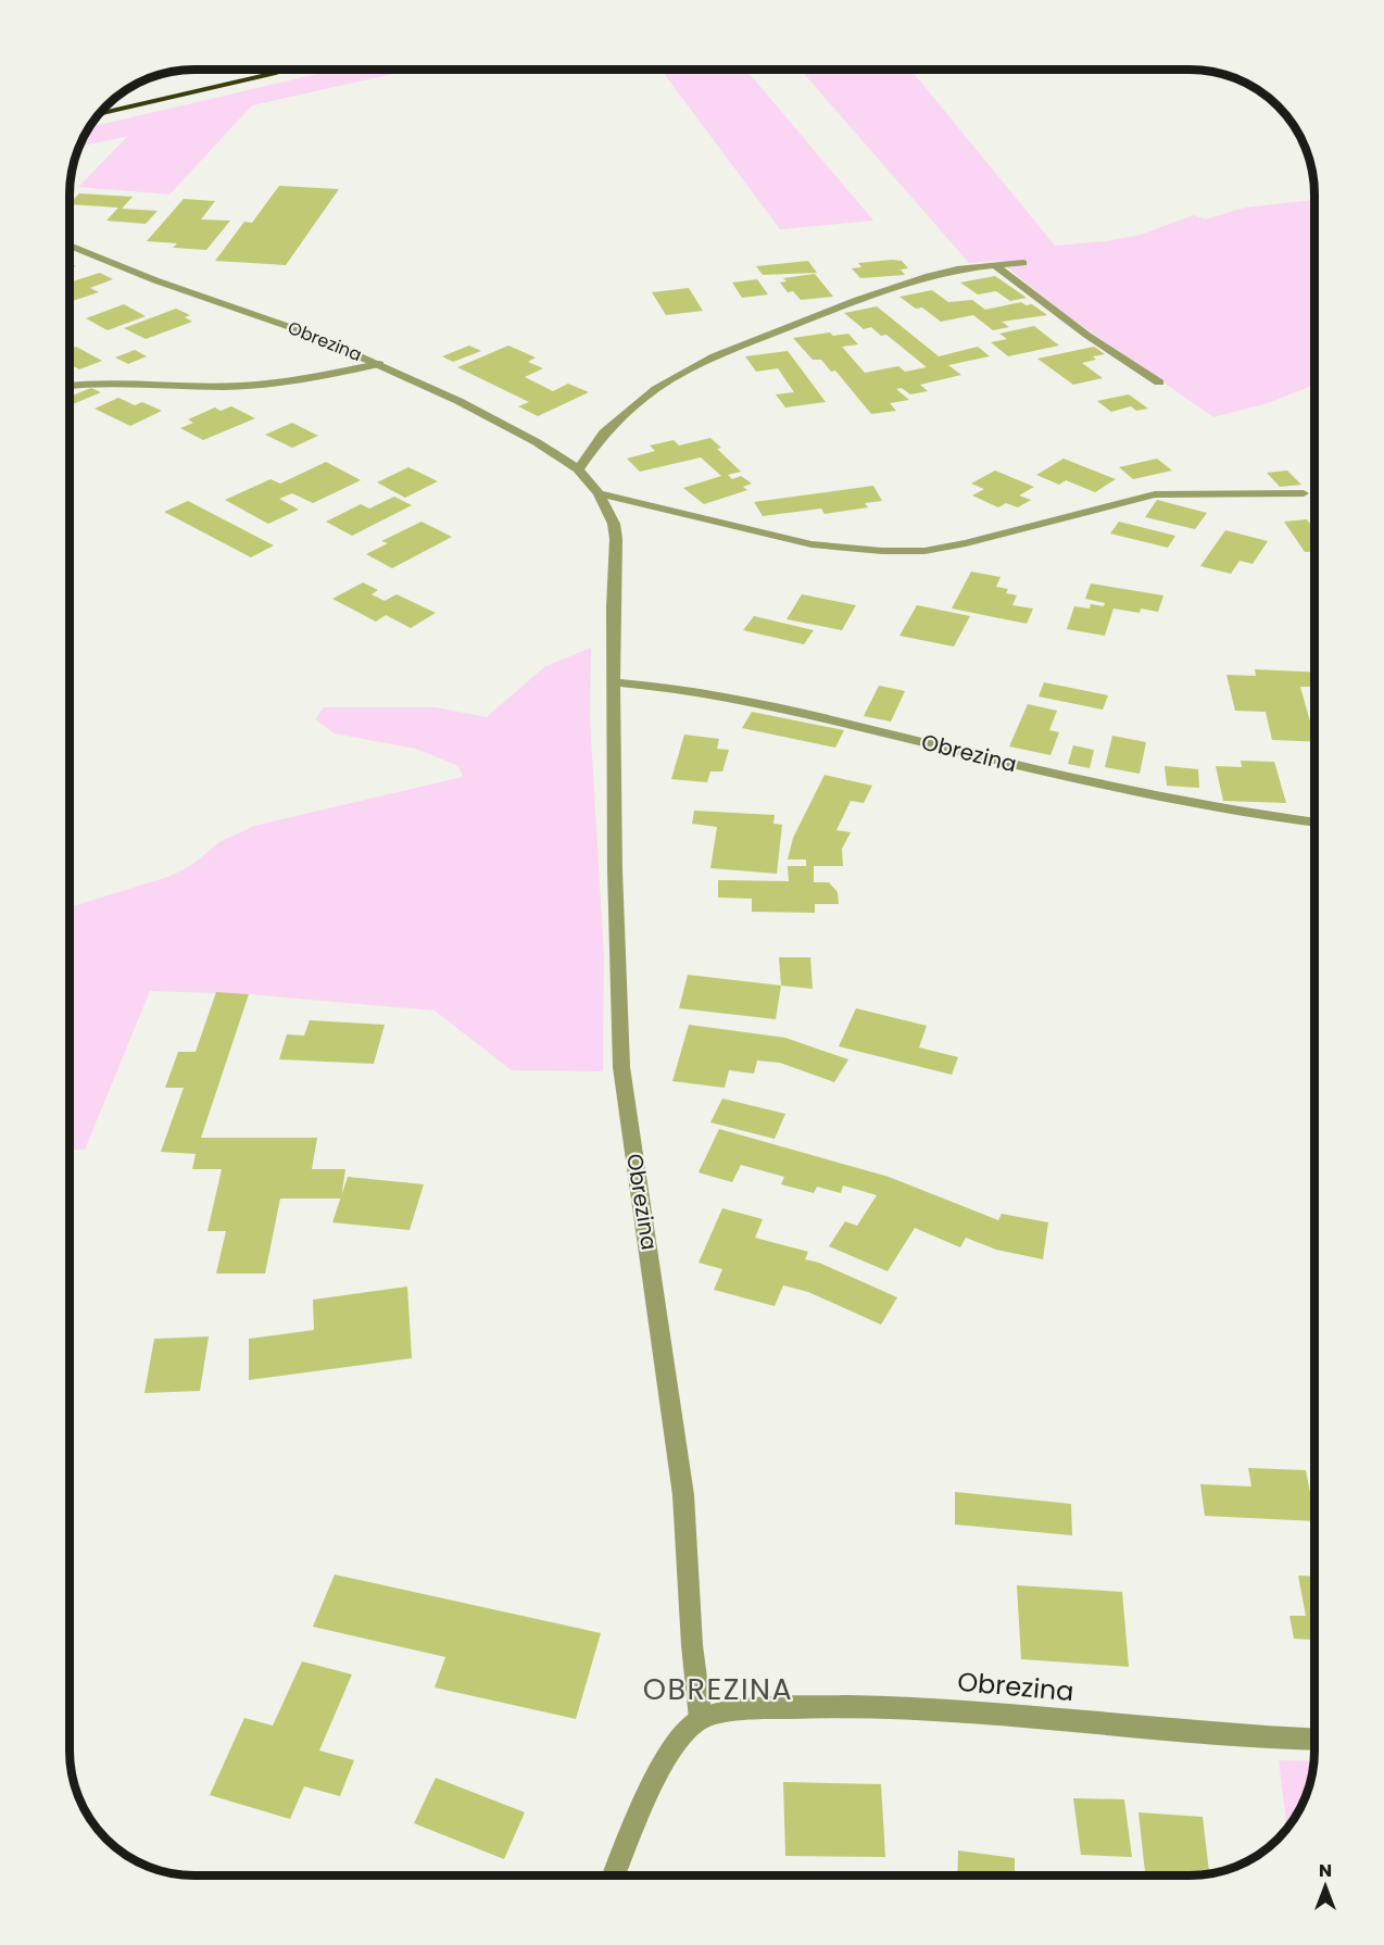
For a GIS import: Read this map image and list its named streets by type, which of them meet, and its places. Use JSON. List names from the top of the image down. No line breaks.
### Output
{"streets":{"street":["Obrezina"]},"districts":["OBREZINA"],"north":"top"}
